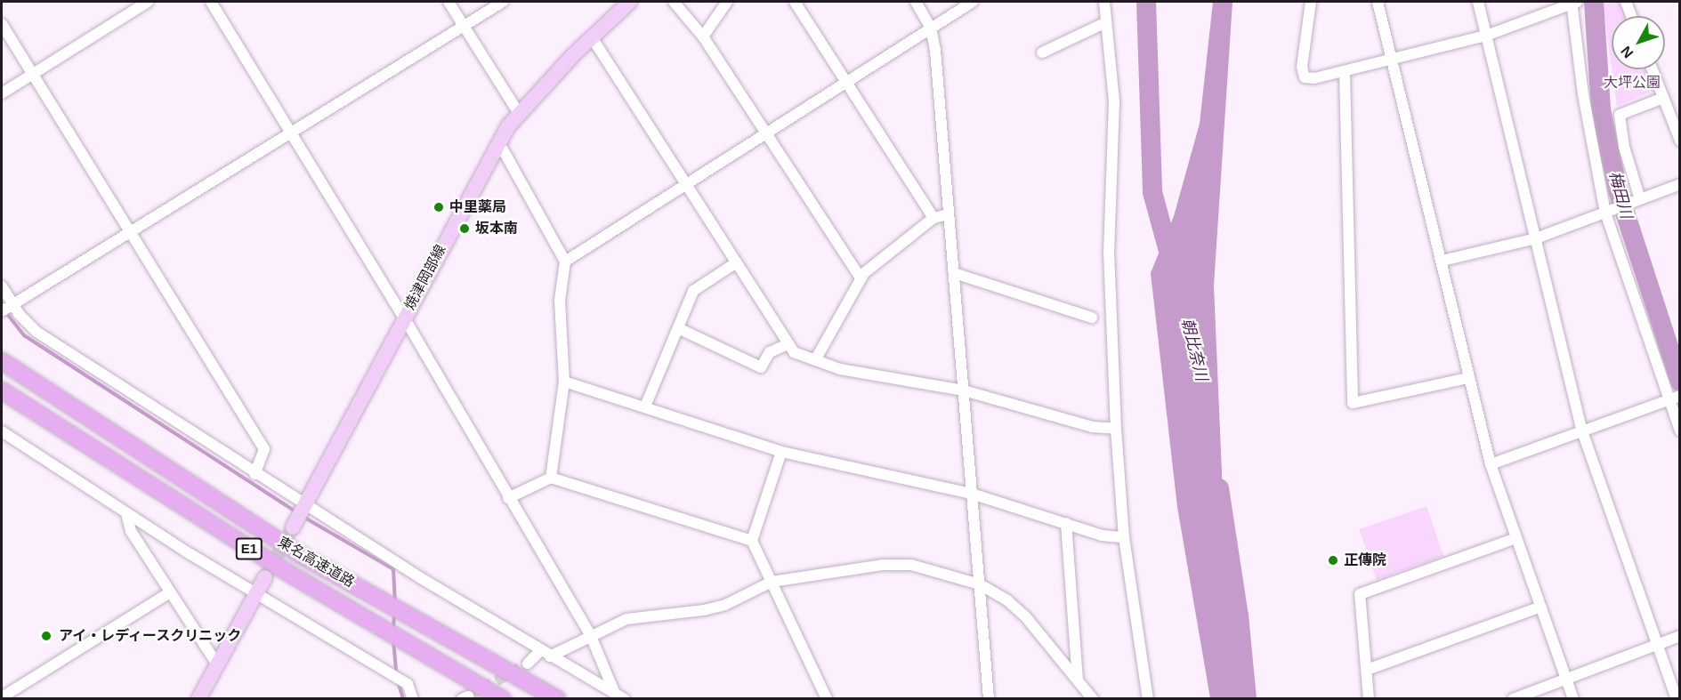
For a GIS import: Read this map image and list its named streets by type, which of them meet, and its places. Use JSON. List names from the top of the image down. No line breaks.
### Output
{"streets":{"highway":["E1","東名高速道路"],"main road":["焼津岡部線"]},"water":["梅田川","朝比奈川"],"parks":["大坪公園"],"places":["中里薬局","坂本南","正傳院","アイ・レディースクリニック"],"north":"bottom left"}
